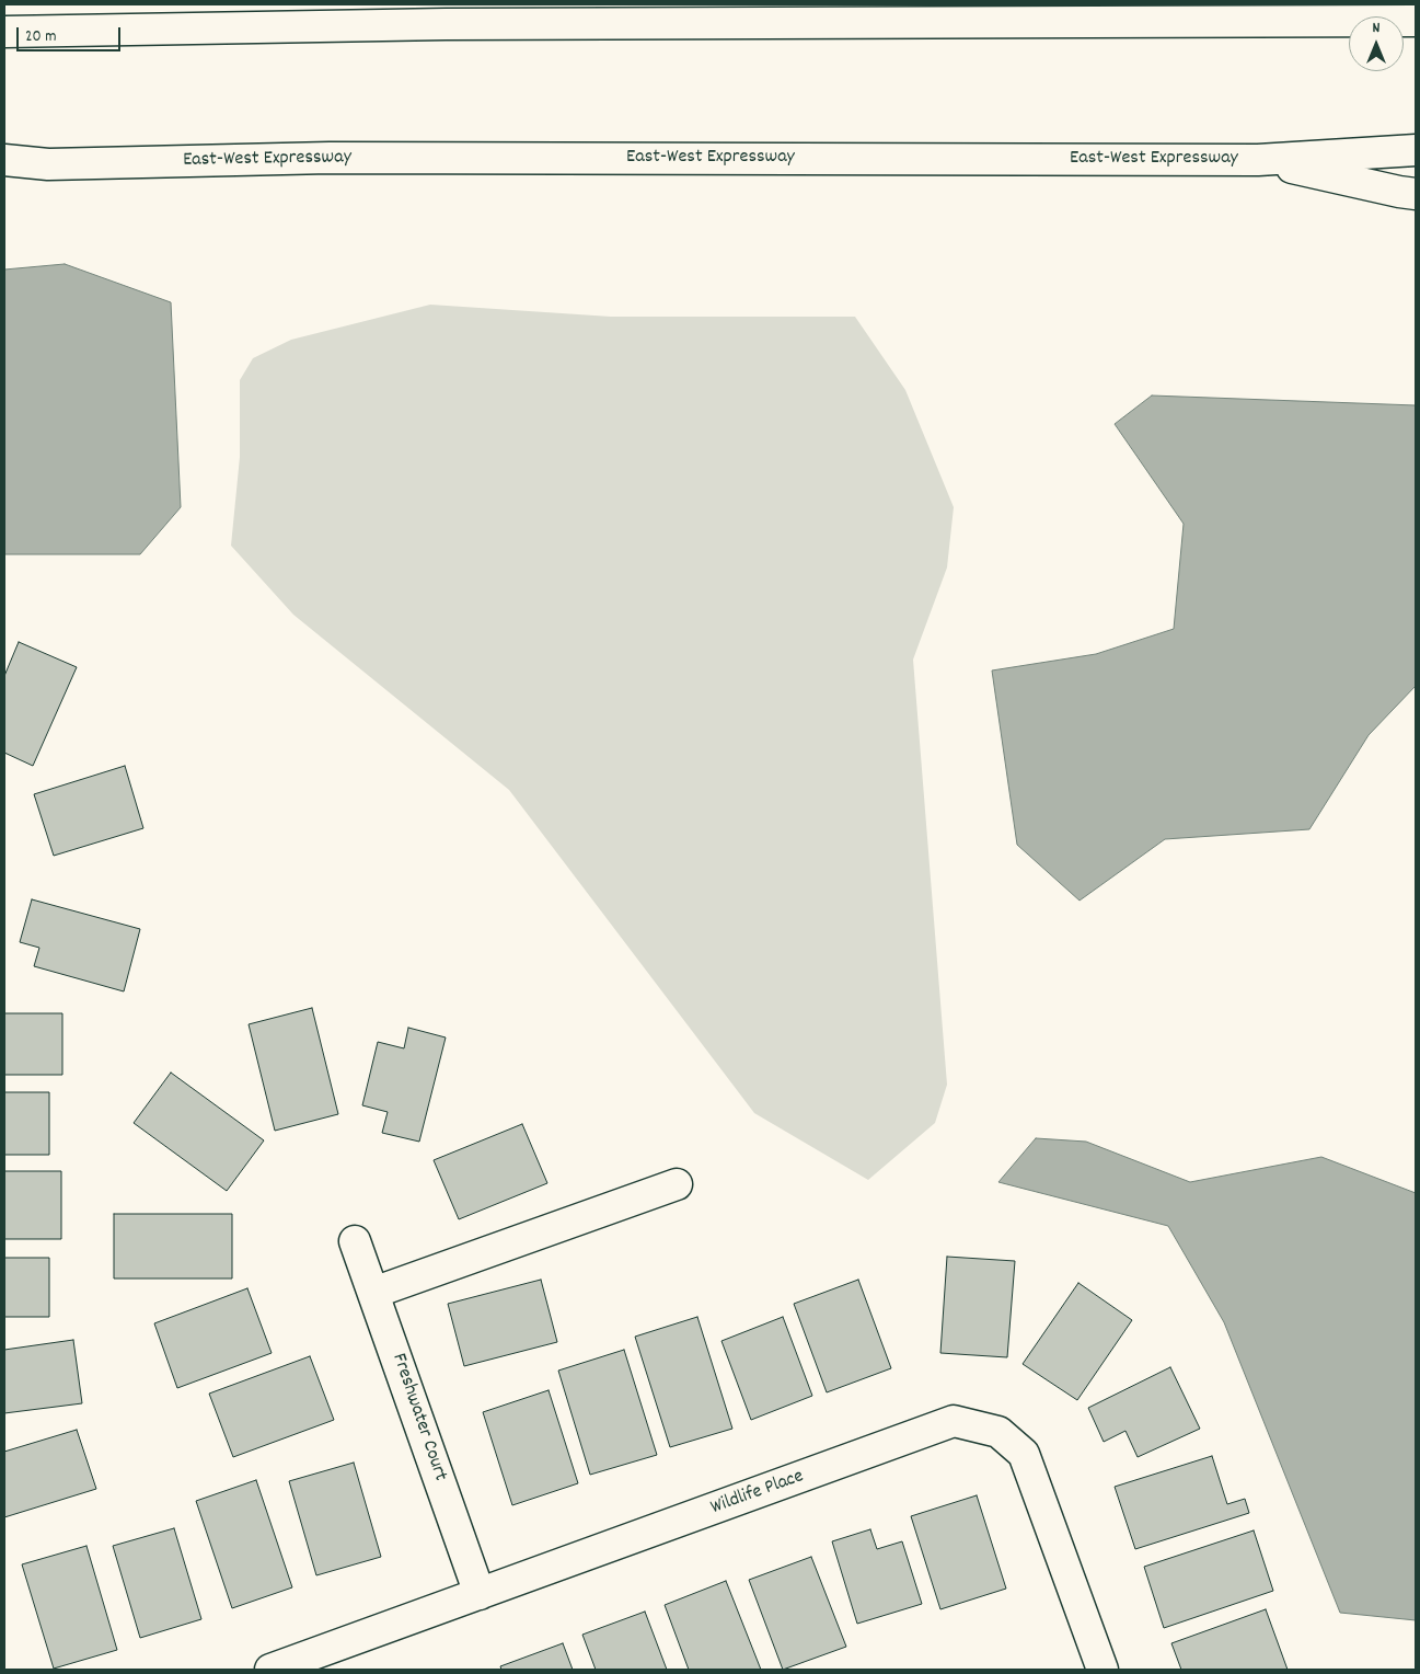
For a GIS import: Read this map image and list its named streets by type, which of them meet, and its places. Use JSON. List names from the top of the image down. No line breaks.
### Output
{"streets":{"main road":["East-West Expressway","Freshwater Court","Wildlife Place"]},"crossings":[["Freshwater Court","Wildlife Place"]],"scale_bar":"20 m","north":"top"}
